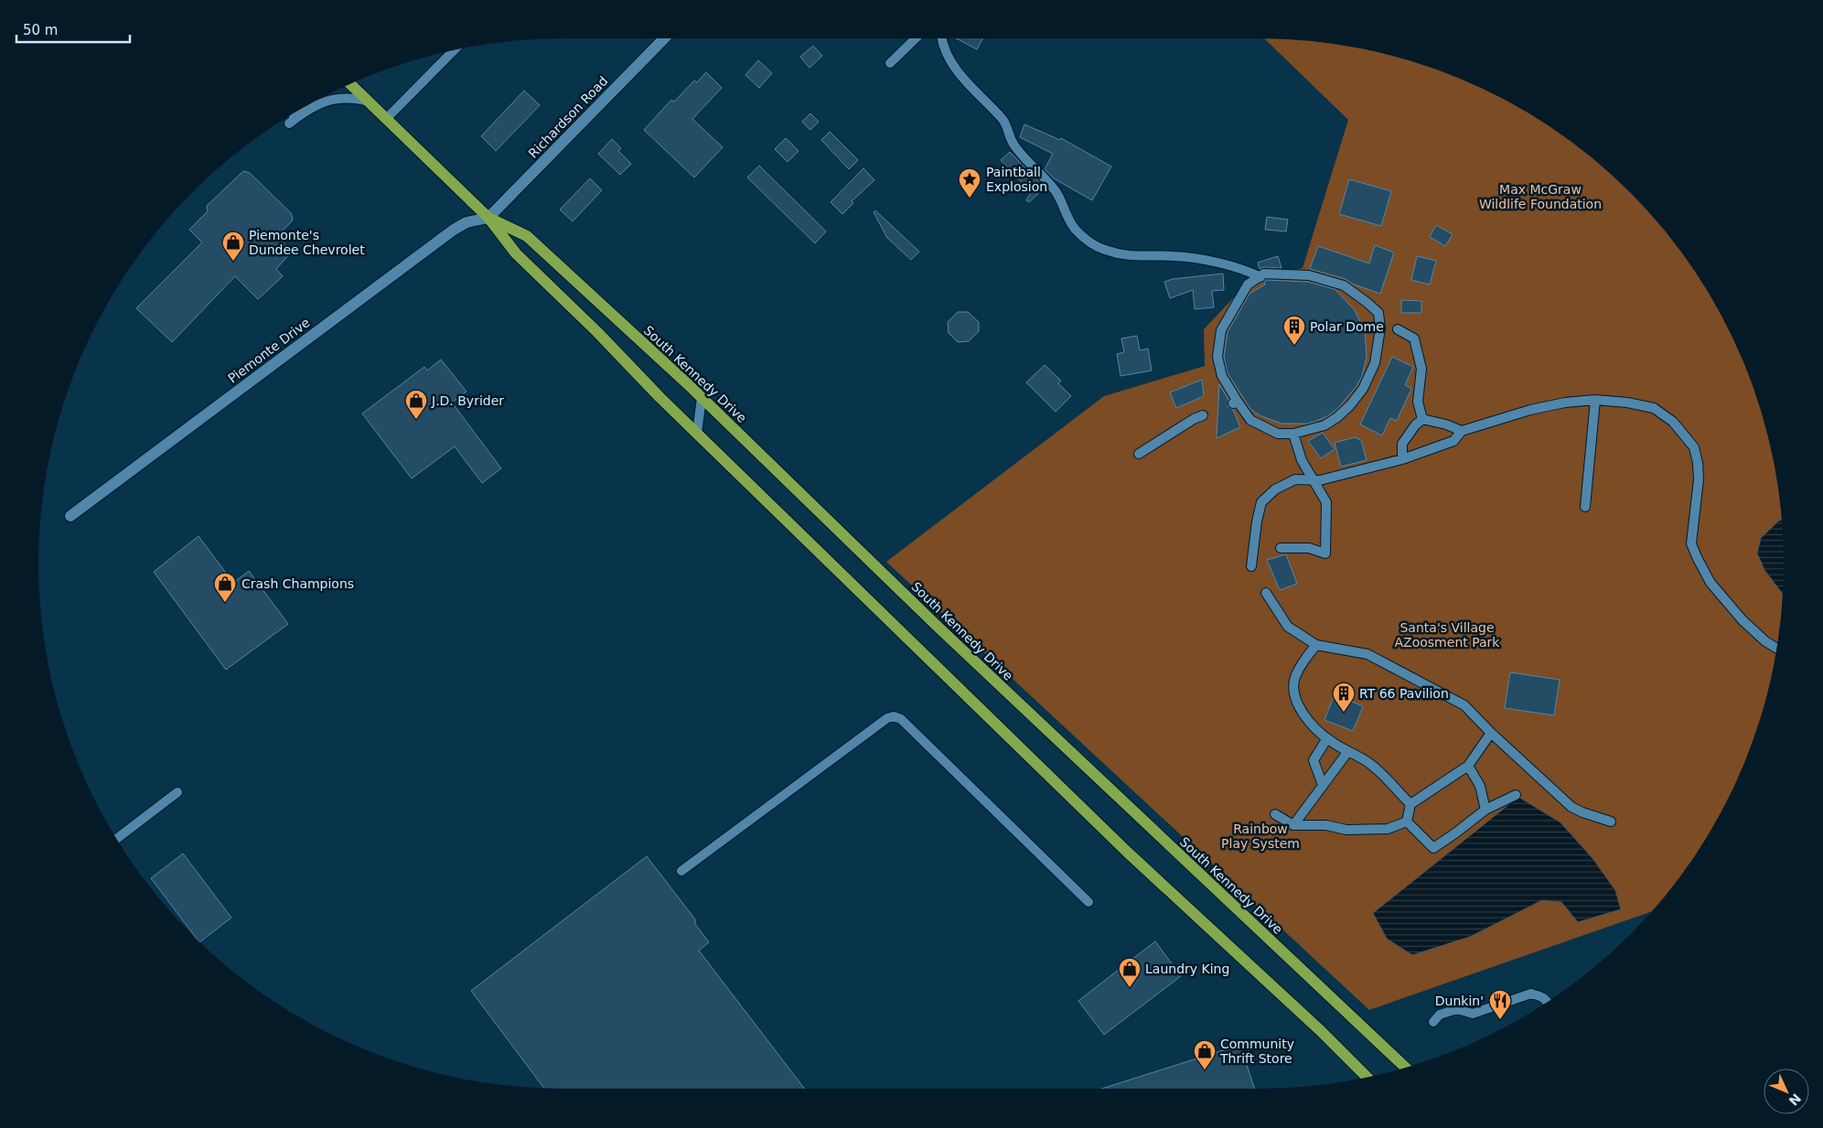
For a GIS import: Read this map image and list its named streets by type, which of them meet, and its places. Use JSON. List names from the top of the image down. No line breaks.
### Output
{"streets":{"main road":["South Kennedy Drive"],"street":["Richardson Road","Piemonte Drive"]},"crossings":[["Richardson Road","Piemonte Drive"],["Richardson Road","South Kennedy Drive"],["Piemonte Drive","South Kennedy Drive"]],"parks":["Max McGraw Wildlife Foundation","Santa's Village AZoosment Park","Rainbow Play System"],"places":{"place":["Paintball Explosion"],"shop":["Piemonte's Dundee Chevrolet","J.D. Byrider","Crash Champions","Laundry King","Community Thrift Store"],"building":["Polar Dome","RT 66 Pavilion"],"restaurant":["Dunkin'"]},"scale_bar":"50 m","north":"bottom right"}
